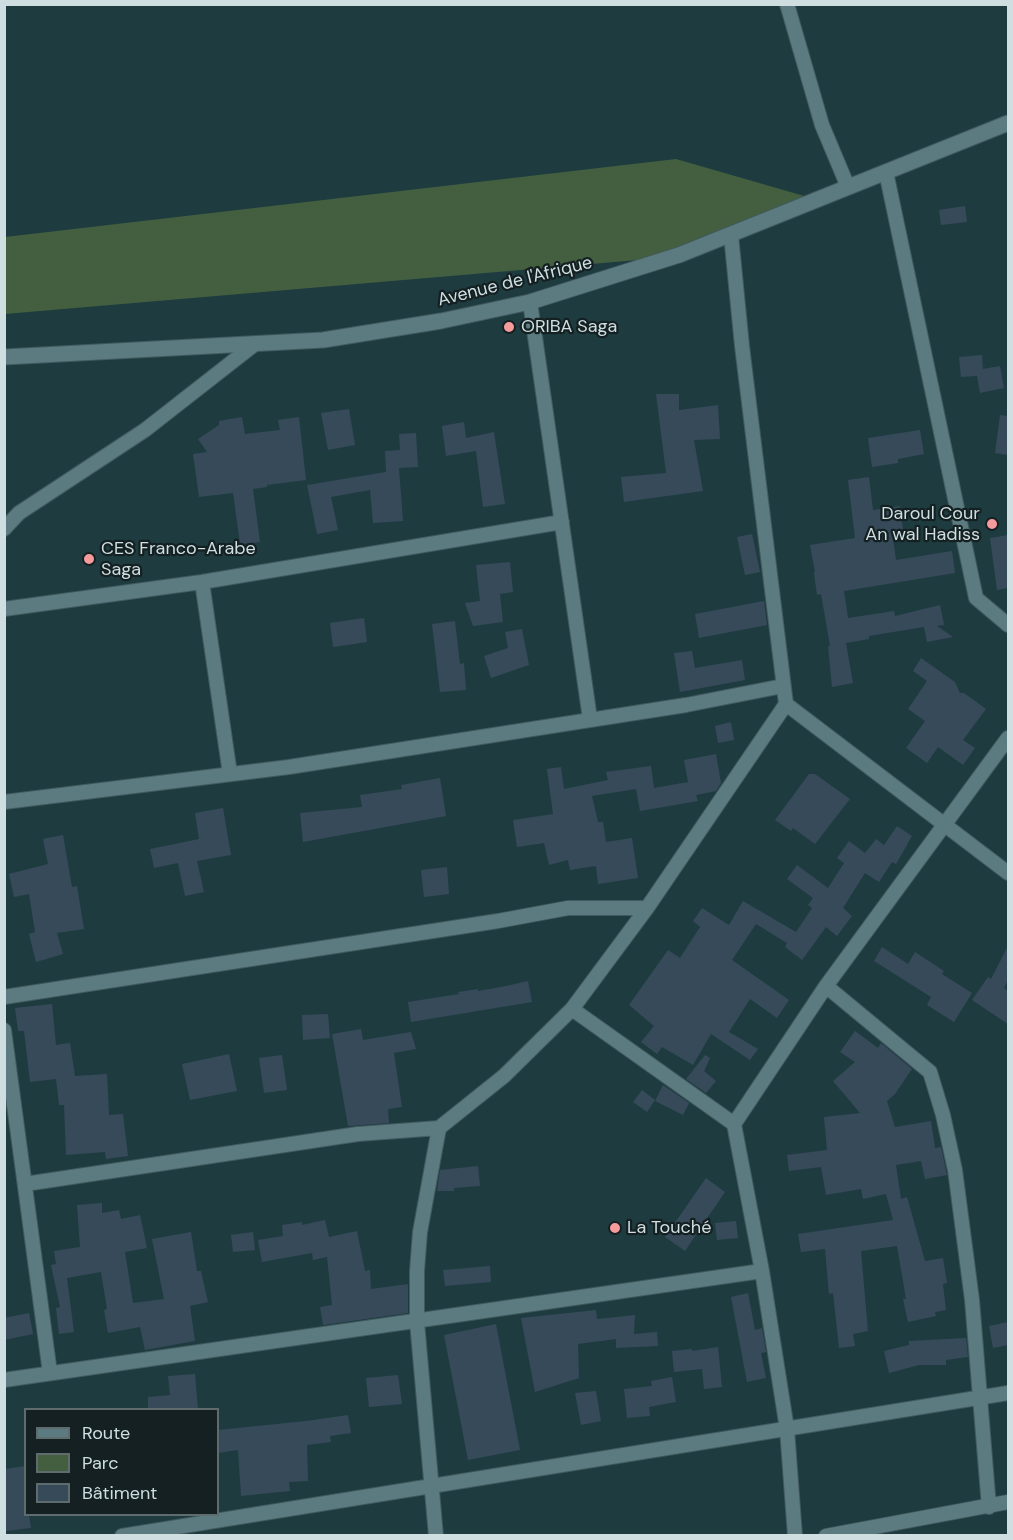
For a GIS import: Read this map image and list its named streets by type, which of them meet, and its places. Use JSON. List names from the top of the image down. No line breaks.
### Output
{"streets":{"main road":["Avenue de l'Afrique"]},"places":["ORIBA Saga","Daroul Cour An wal Hadiss","CES Franco-Arabe Saga","La Touché"],"legend":["Route","Parc","Bâtiment"]}
